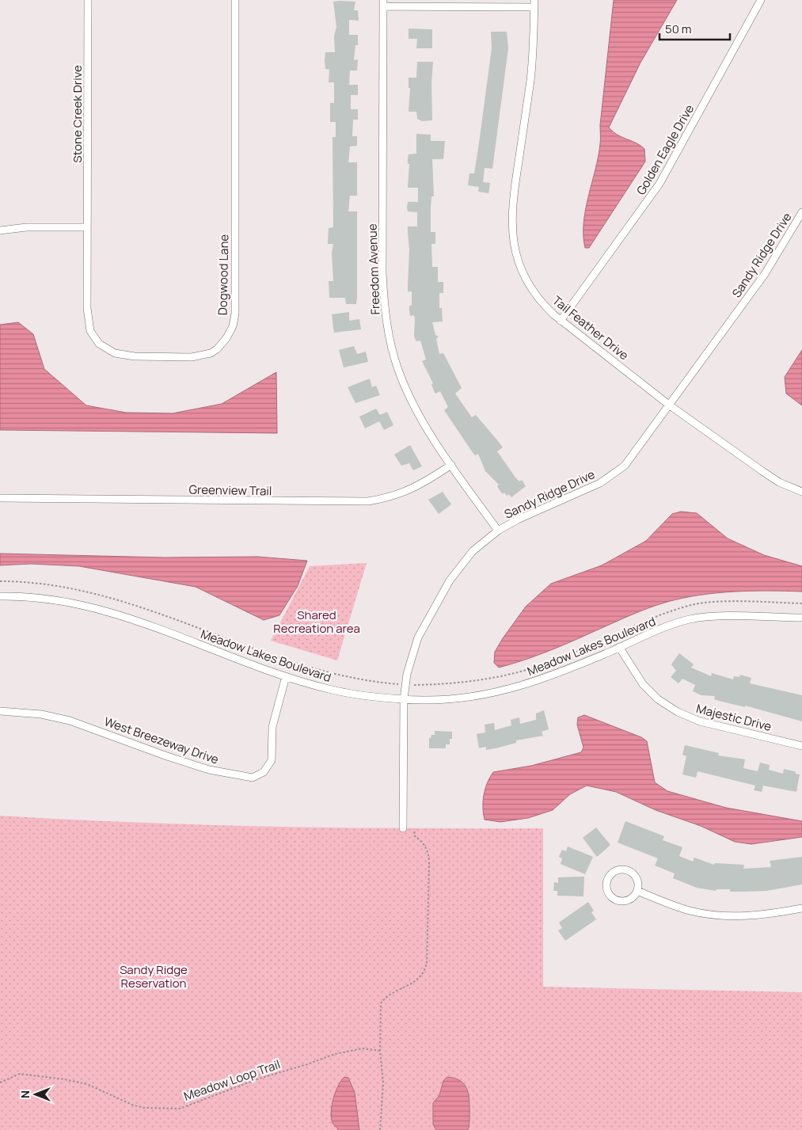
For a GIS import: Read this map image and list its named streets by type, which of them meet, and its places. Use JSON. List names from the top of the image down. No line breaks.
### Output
{"streets":{"street":["Stone Creek Drive","Golden Eagle Drive","Sandy Ridge Drive","Freedom Avenue","Dogwood Lane","Tail Feather Drive","Greenview Trail","Meadow Lakes Boulevard","Majestic Drive","West Breezeway Drive"],"path":["Meadow Loop Trail"]},"crossings":[["Stone Creek Drive","Dogwood Lane"],["Golden Eagle Drive","Tail Feather Drive"],["Sandy Ridge Drive","Freedom Avenue"],["Sandy Ridge Drive","Tail Feather Drive"],["Sandy Ridge Drive","Meadow Lakes Boulevard"],["Freedom Avenue","Greenview Trail"],["Meadow Lakes Boulevard","Majestic Drive"],["Meadow Lakes Boulevard","West Breezeway Drive"]],"parks":["Shared Recreation area","Sandy Ridge Reservation"],"scale_bar":"50 m","north":"left"}
